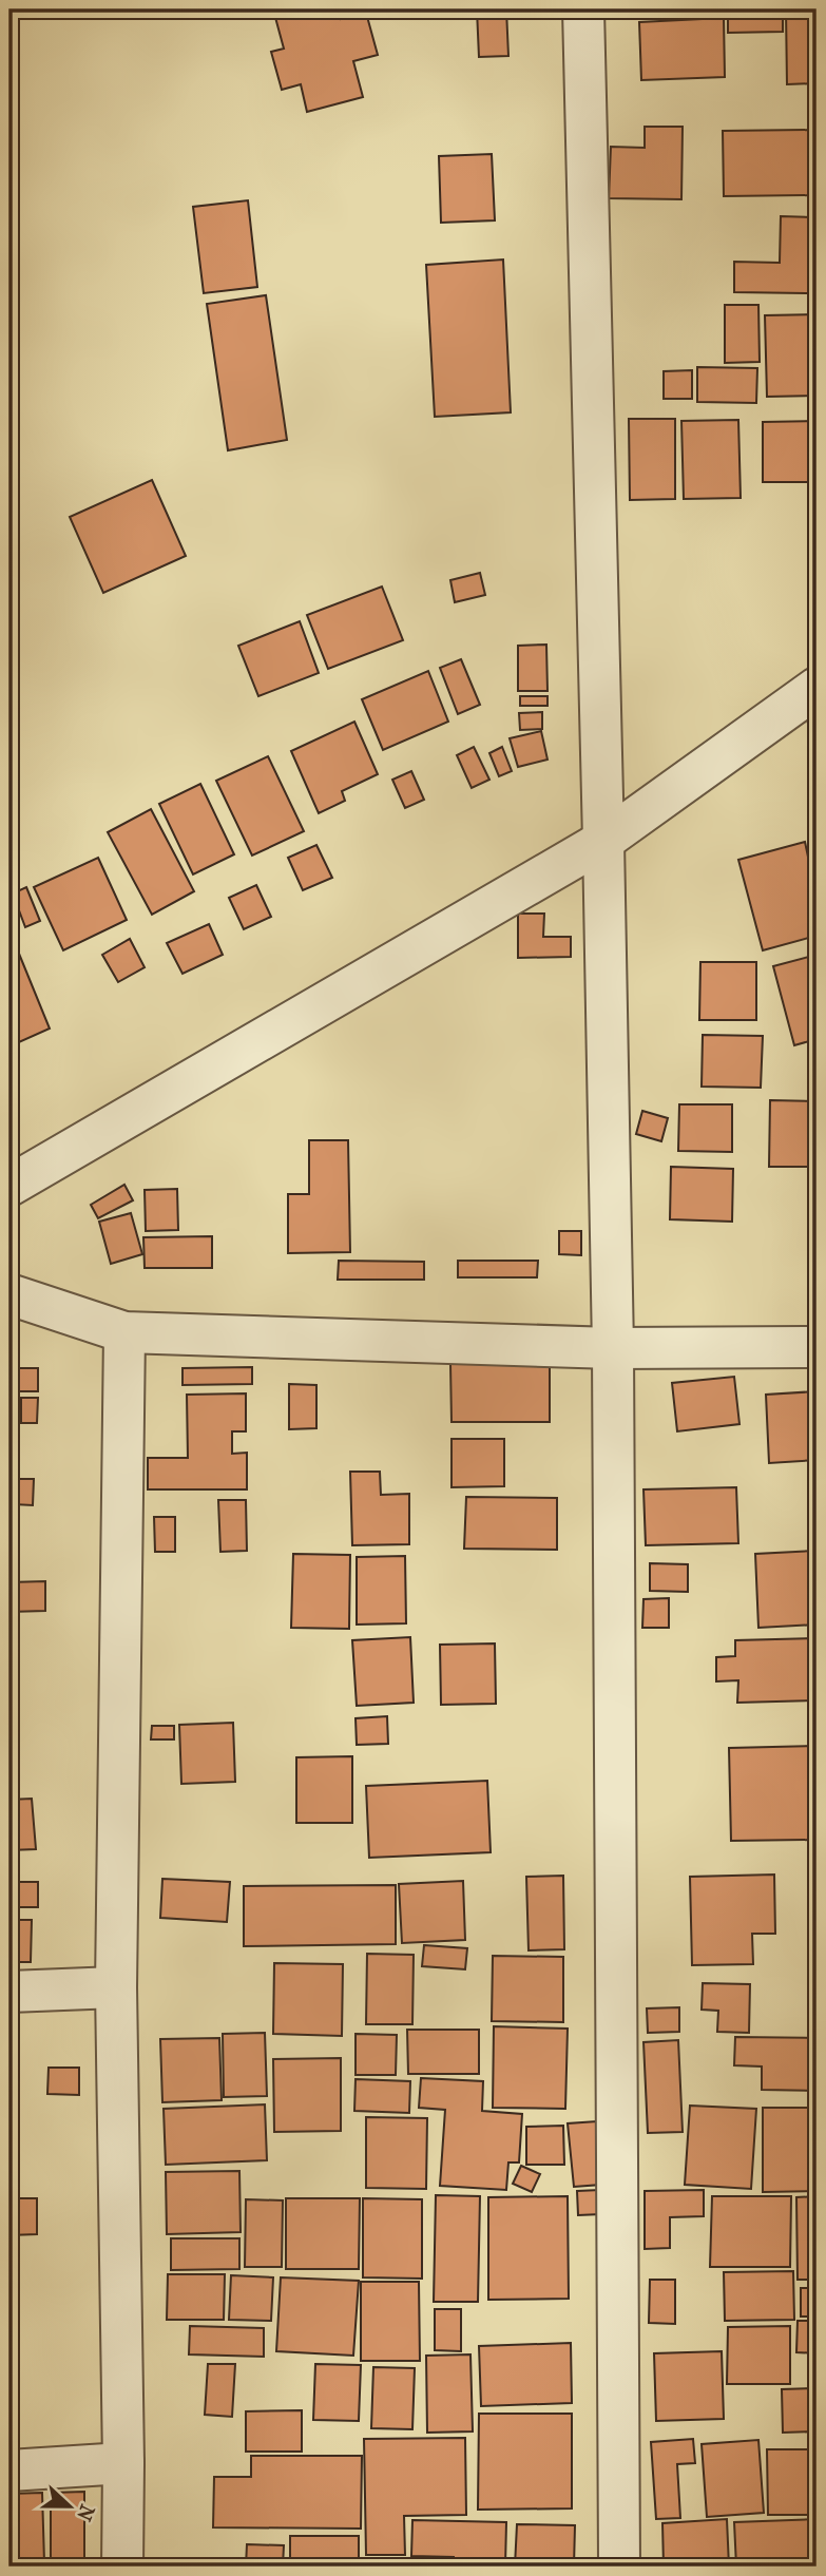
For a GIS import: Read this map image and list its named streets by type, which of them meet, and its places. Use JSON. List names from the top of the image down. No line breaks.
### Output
{"north":"right"}
